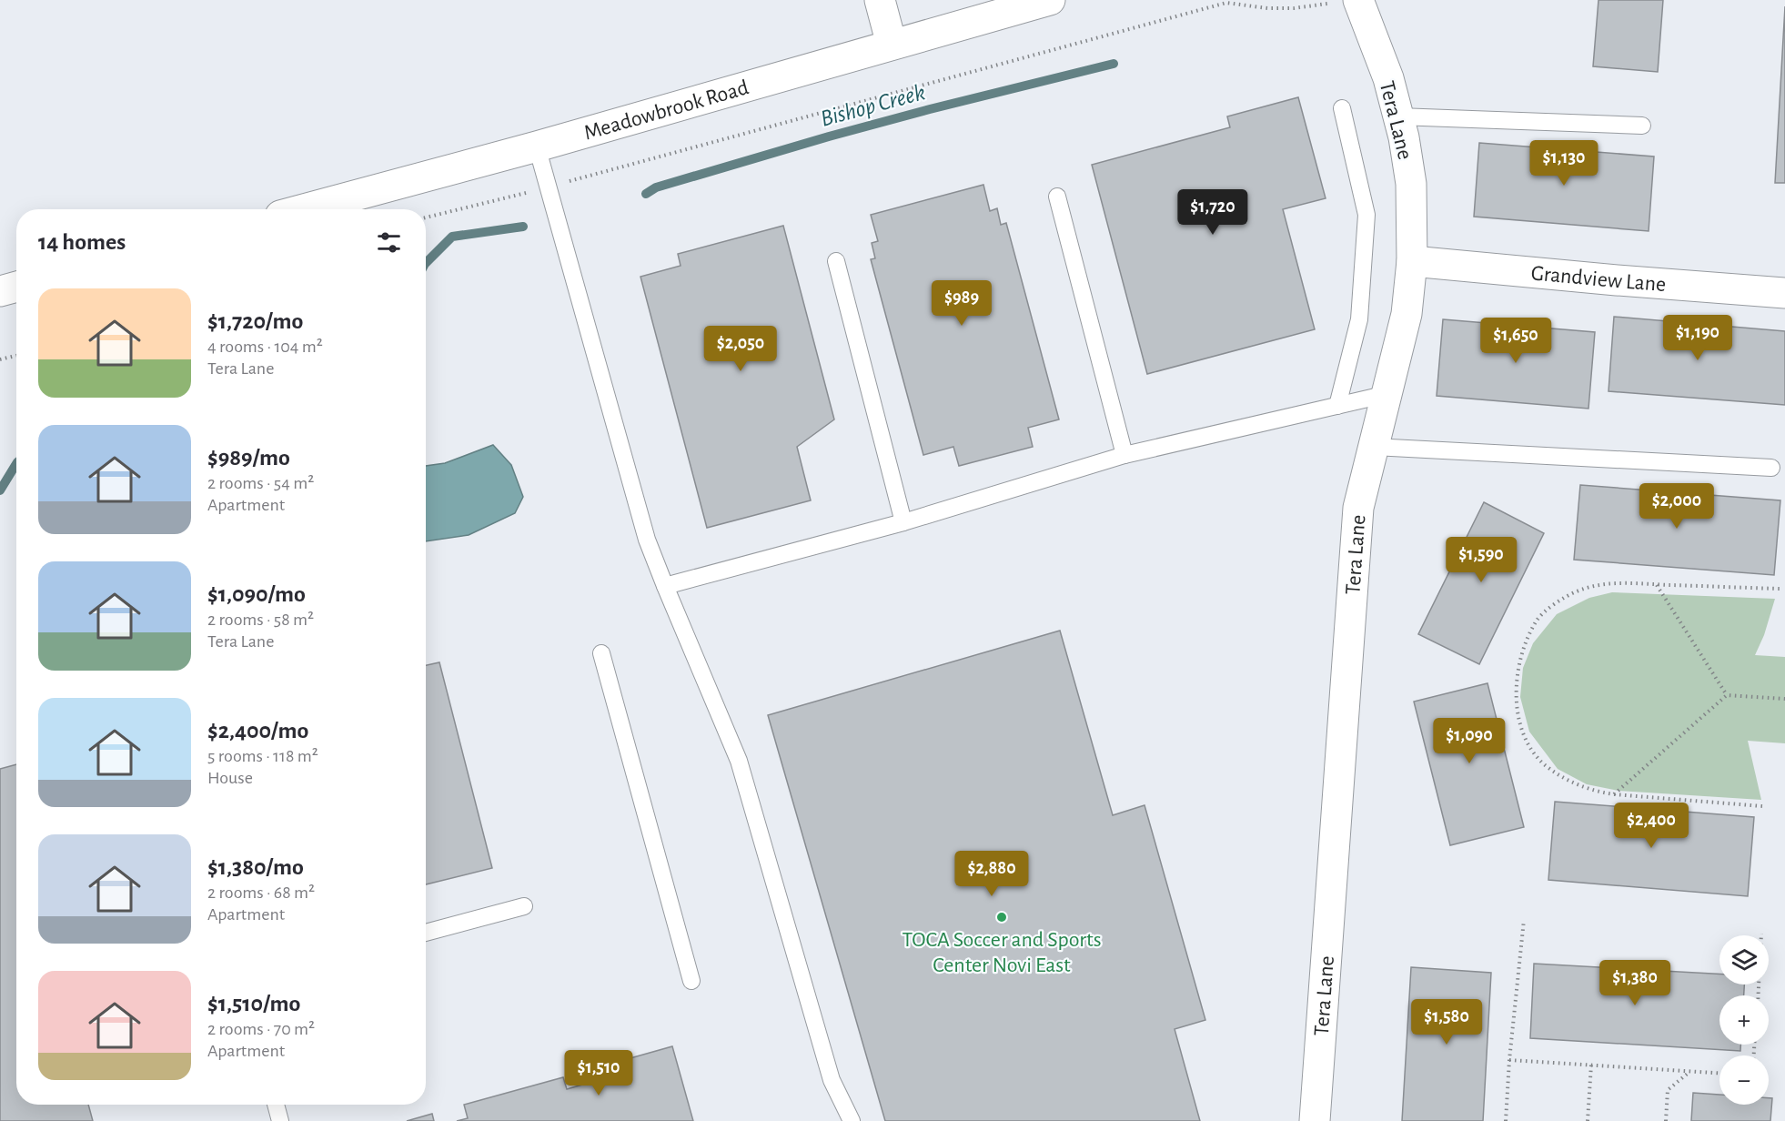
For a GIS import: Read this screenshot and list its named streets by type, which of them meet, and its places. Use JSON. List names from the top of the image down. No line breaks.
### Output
{"streets":{"street":["Meadowbrook Road","Tera Lane","Grandview Lane"]},"crossings":[["Tera Lane","Grandview Lane"]],"water":["Bishop Creek"],"places":["TOCA Soccer and Sports Center Novi East"],"page":{"price":["$1,130","$1,720","$989","$1,190","$1,650","$2,050","$2,000","$1,590","$1,090","$2,400","$2,880","$1,380","$1,580","$1,510"],"heading":"14 homes","list":[{"name":"$1,720/mo","note":"4 rooms · 104 m² · Tera Lane"},{"name":"$989/mo","note":"2 rooms · 54 m² · Apartment"},{"name":"$1,090/mo","note":"2 rooms · 58 m² · Tera Lane"},{"name":"$2,400/mo","note":"5 rooms · 118 m² · House"},{"name":"$1,380/mo","note":"2 rooms · 68 m² · Apartment"},{"name":"$1,510/mo","note":"2 rooms · 70 m² · Apartment"}],"map_buttons":["+","−"]}}
